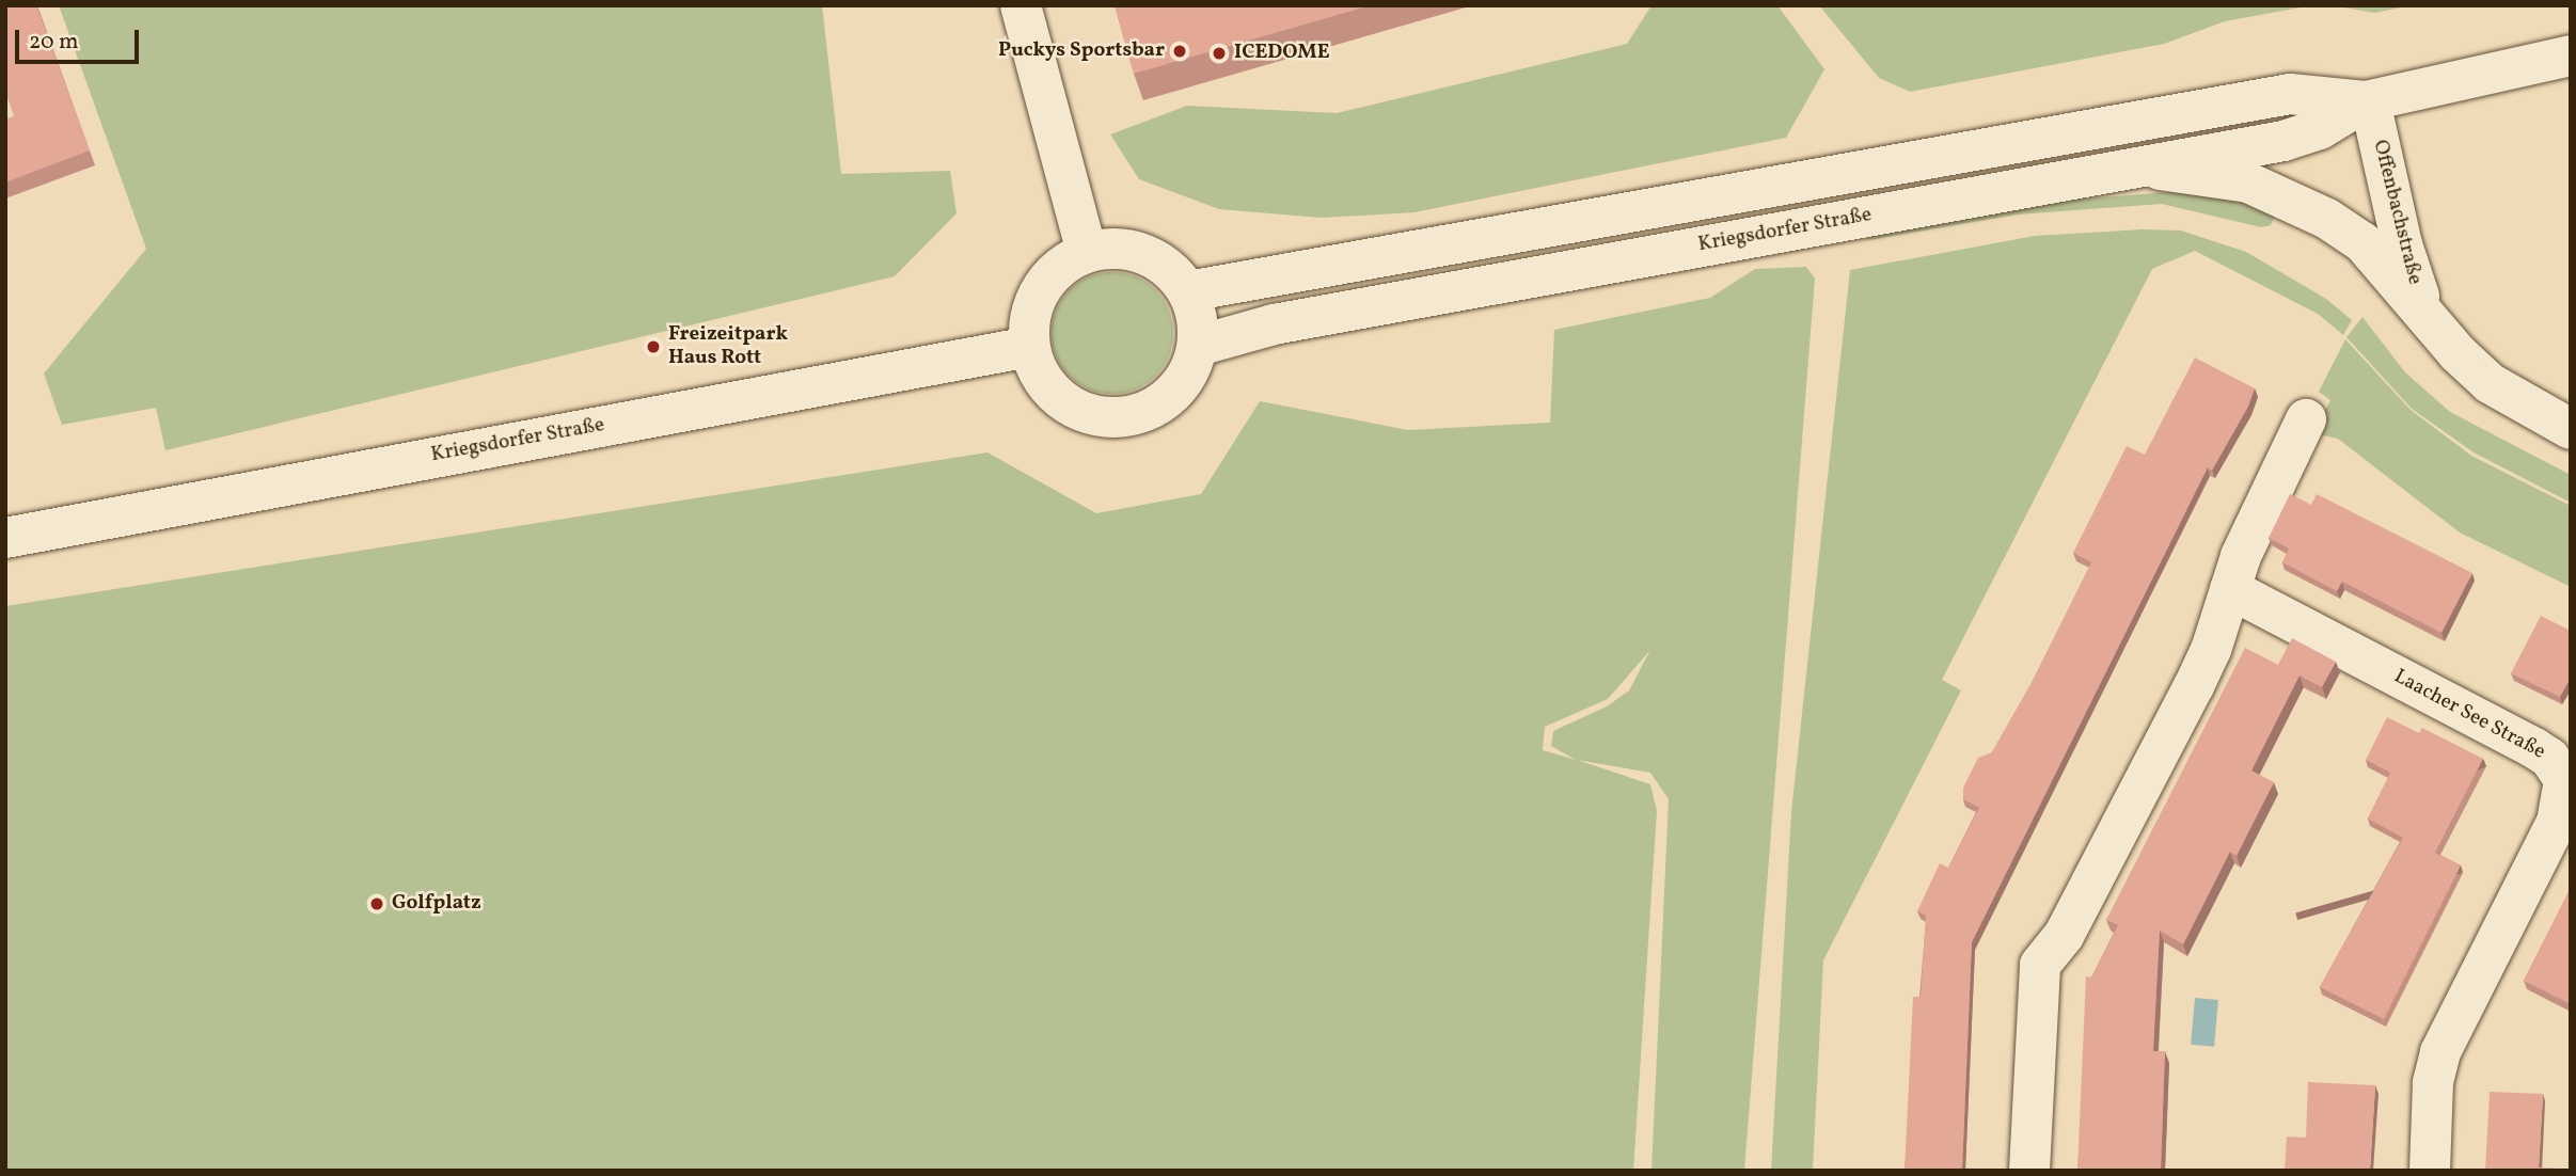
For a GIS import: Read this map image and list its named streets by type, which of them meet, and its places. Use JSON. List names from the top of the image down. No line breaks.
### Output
{"streets":{"main road":["Offenbachstraße","Kriegsdorfer Straße","Laacher See Straße"]},"crossings":[["Offenbachstraße","Kriegsdorfer Straße"]],"places":["Puckys Sportsbar","ICEDOME","Freizeitpark Haus Rott","Golfplatz"],"scale_bar":"20 m"}
